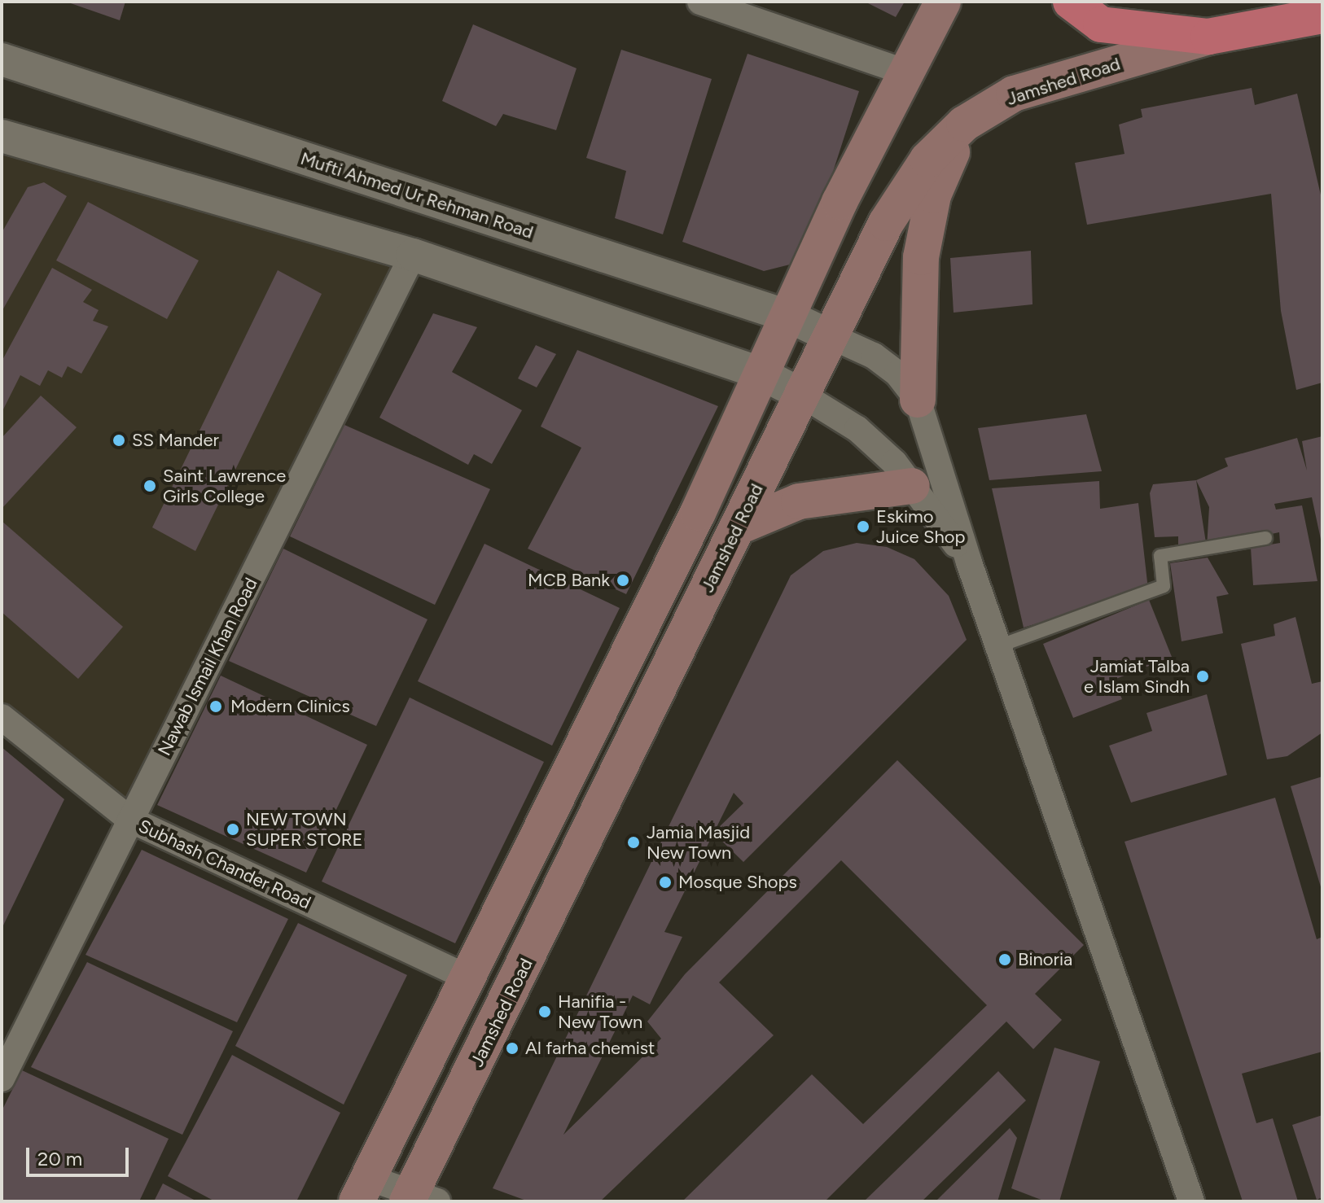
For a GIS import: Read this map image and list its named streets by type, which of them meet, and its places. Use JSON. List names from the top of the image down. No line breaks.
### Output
{"streets":{"main road":["Jamshed Road"],"street":["Mufti Ahmed Ur Rehman Road","Nawab Ismail Khan Road","Subhash Chander Road"]},"crossings":[["Jamshed Road","Mufti Ahmed Ur Rehman Road"],["Nawab Ismail Khan Road","Subhash Chander Road"]],"places":["SS Mander","Saint Lawrence Girls College","Eskimo Juice Shop","MCB Bank","Jamiat Talba e Islam Sindh","Modern Clinics","NEW TOWN SUPER STORE","Jamia Masjid New Town","Mosque Shops","Binoria","Hanifia - New Town","Al farha chemist"],"scale_bar":"20 m"}
